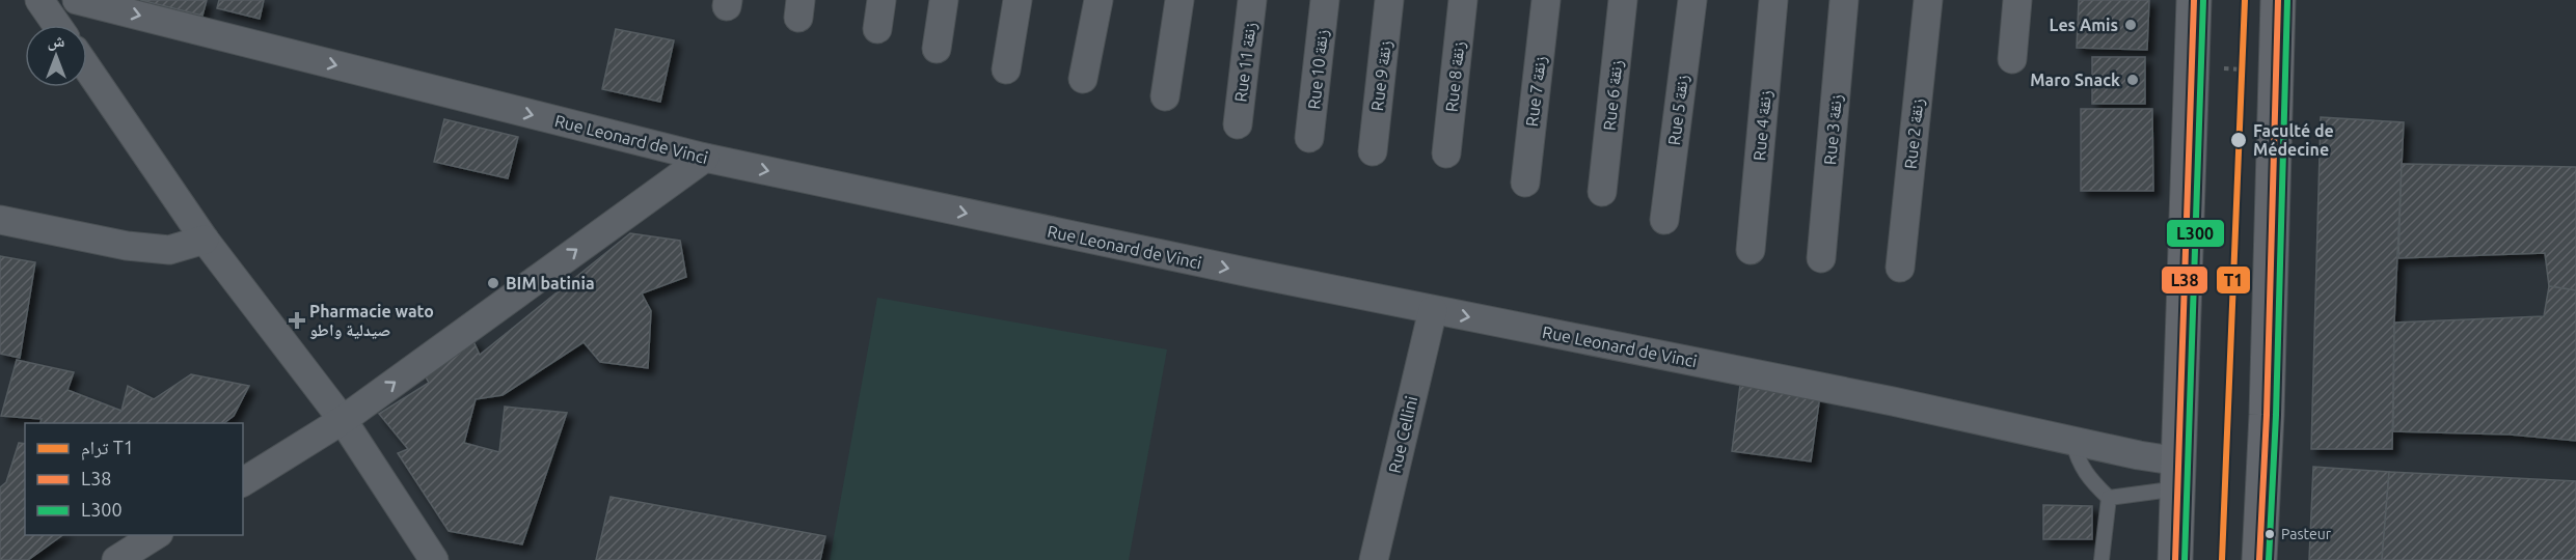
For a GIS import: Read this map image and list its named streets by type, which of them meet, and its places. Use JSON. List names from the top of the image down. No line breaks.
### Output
{"streets":{"street":["Rue 11 زنقة","Rue 10 زنقة","Rue 9 زنقة","Rue 8 زنقة","Rue 7 زنقة","Rue 6 زنقة","Rue 5 زنقة","Rue 4 زنقة","Rue 3 زنقة","Rue 2 زنقة","Rue Leonard de Vinci","Rue Cellini"]},"crossings":[["Rue Leonard de Vinci","Rue Cellini"]],"one_way":["Rue Leonard de Vinci"],"places":{"other":["Les Amis","Maro Snack","Faculté de Médecine","BIM batinia","Pasteur"],"health":["Pharmacie wato صيدلية واطو"]},"lines":["tram line T1","transit line L38","transit line L300"],"legend":["ترام T1","L38","L300"],"north":"top"}
